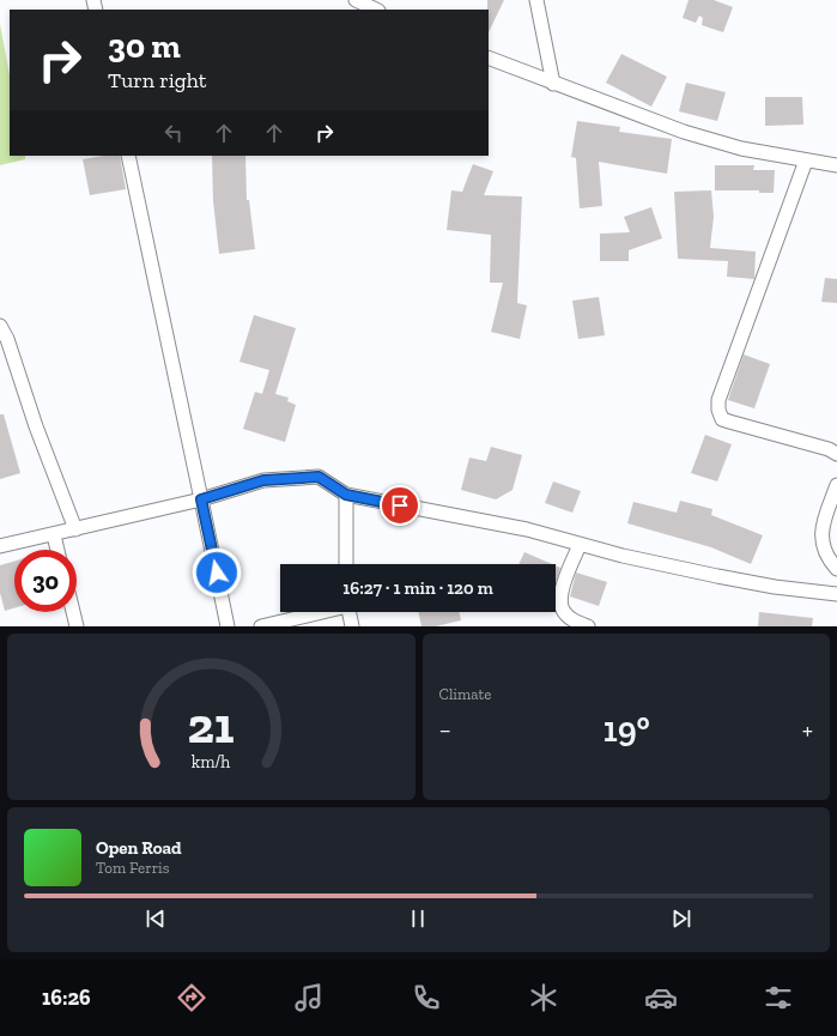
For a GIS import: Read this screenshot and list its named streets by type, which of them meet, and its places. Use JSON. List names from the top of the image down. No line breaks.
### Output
{"page":{"turn":["30 m","Turn right"],"limit":"30","trip":"16:27 · 1 min · 120 m","tile":"Climate","heat":["−","19°","+"],"song":["Open Road","Tom Ferris"],"tabs":"16:26","gauge":["21","km/h"]}}
